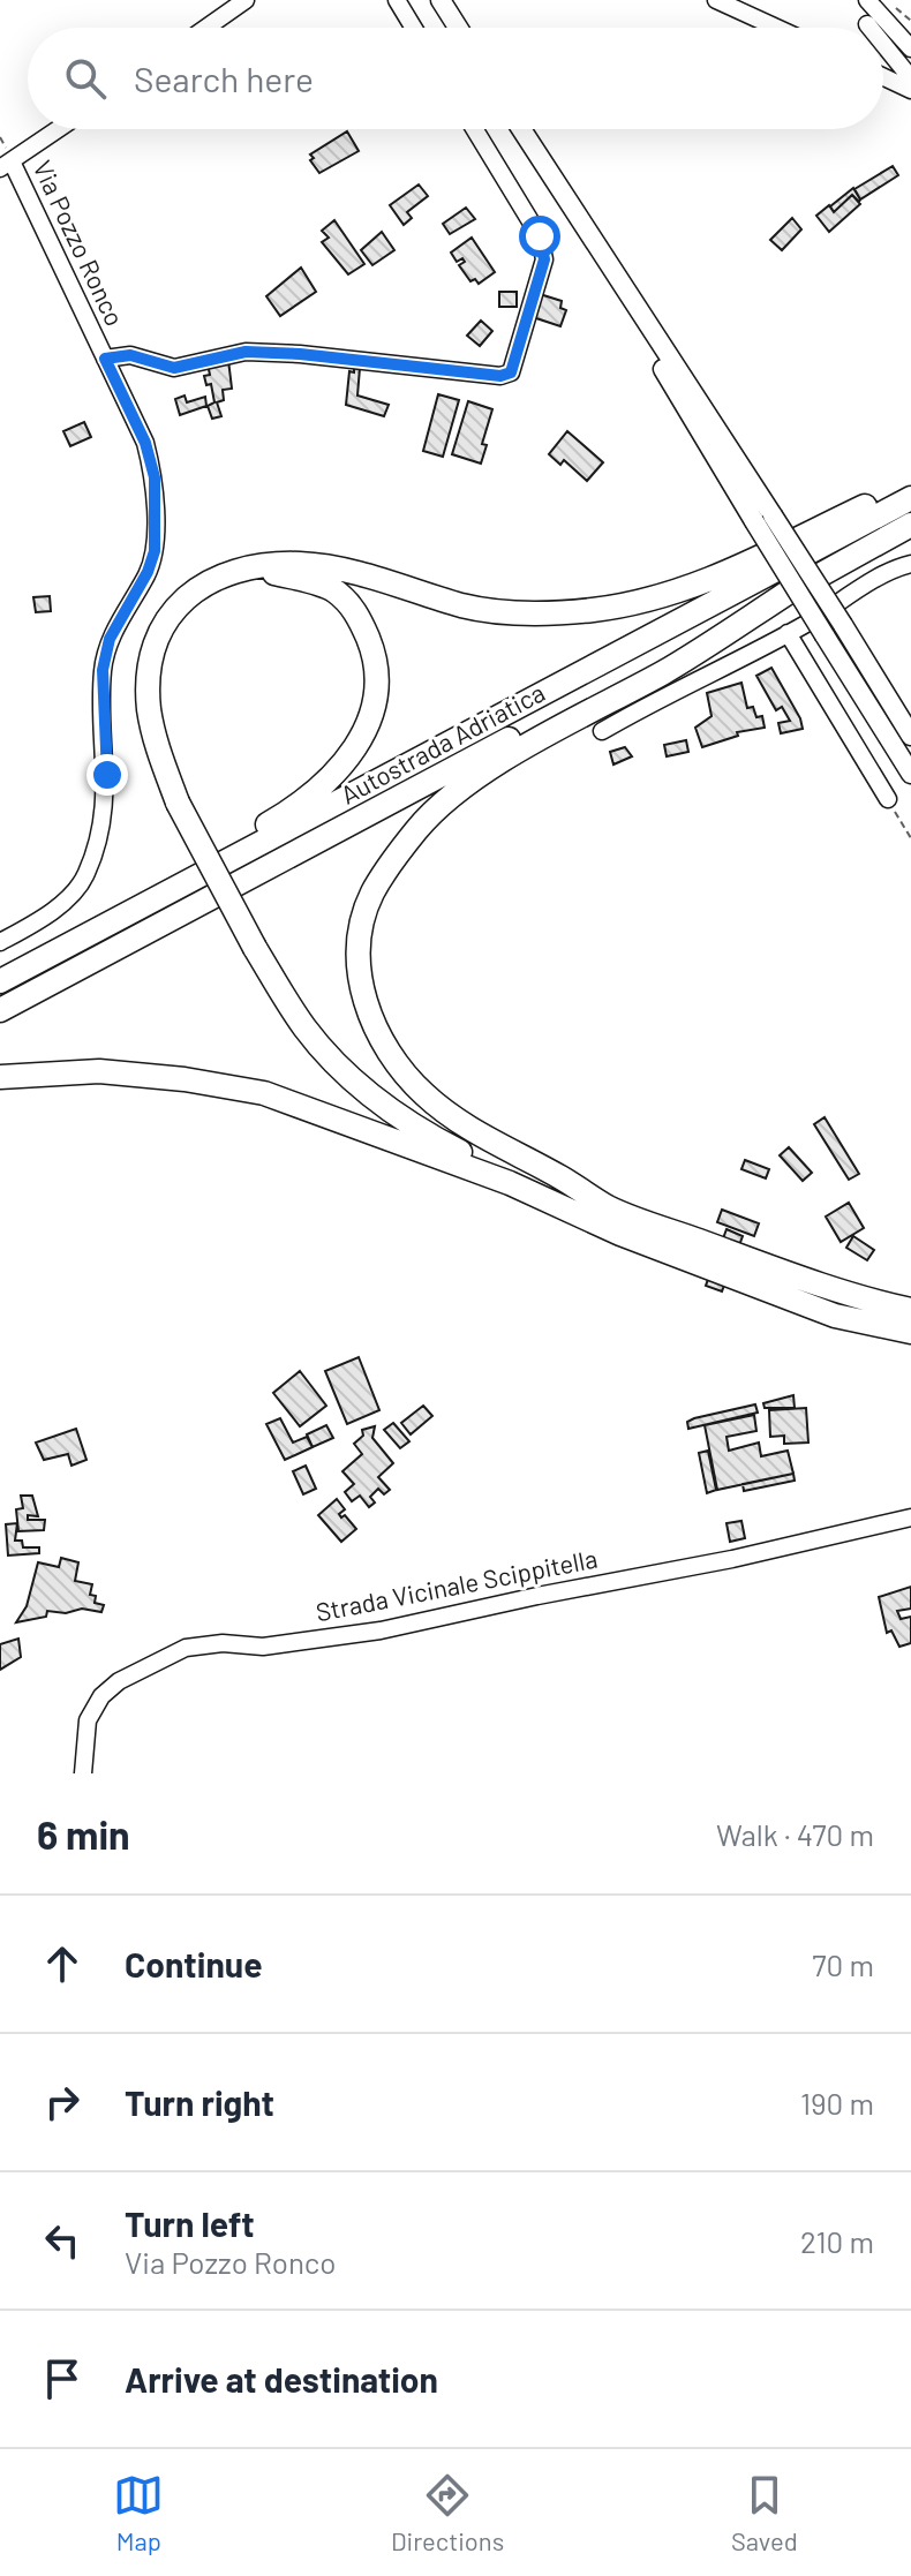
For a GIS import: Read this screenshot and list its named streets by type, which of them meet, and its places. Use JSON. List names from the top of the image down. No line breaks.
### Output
{"streets":{"highway":["Autostrada Adriatica"],"street":["Via Pozzo Ronco","Strada Vicinale Scippitella"]},"page":{"search":"Search here","heading":["6 min","Walk · 470 m"],"list":[["Continue","70 m"],["Turn right","190 m"],["Turn left","Via Pozzo Ronco","210 m"],"Arrive at destination"],"nav":["Map","Directions","Saved"]}}
